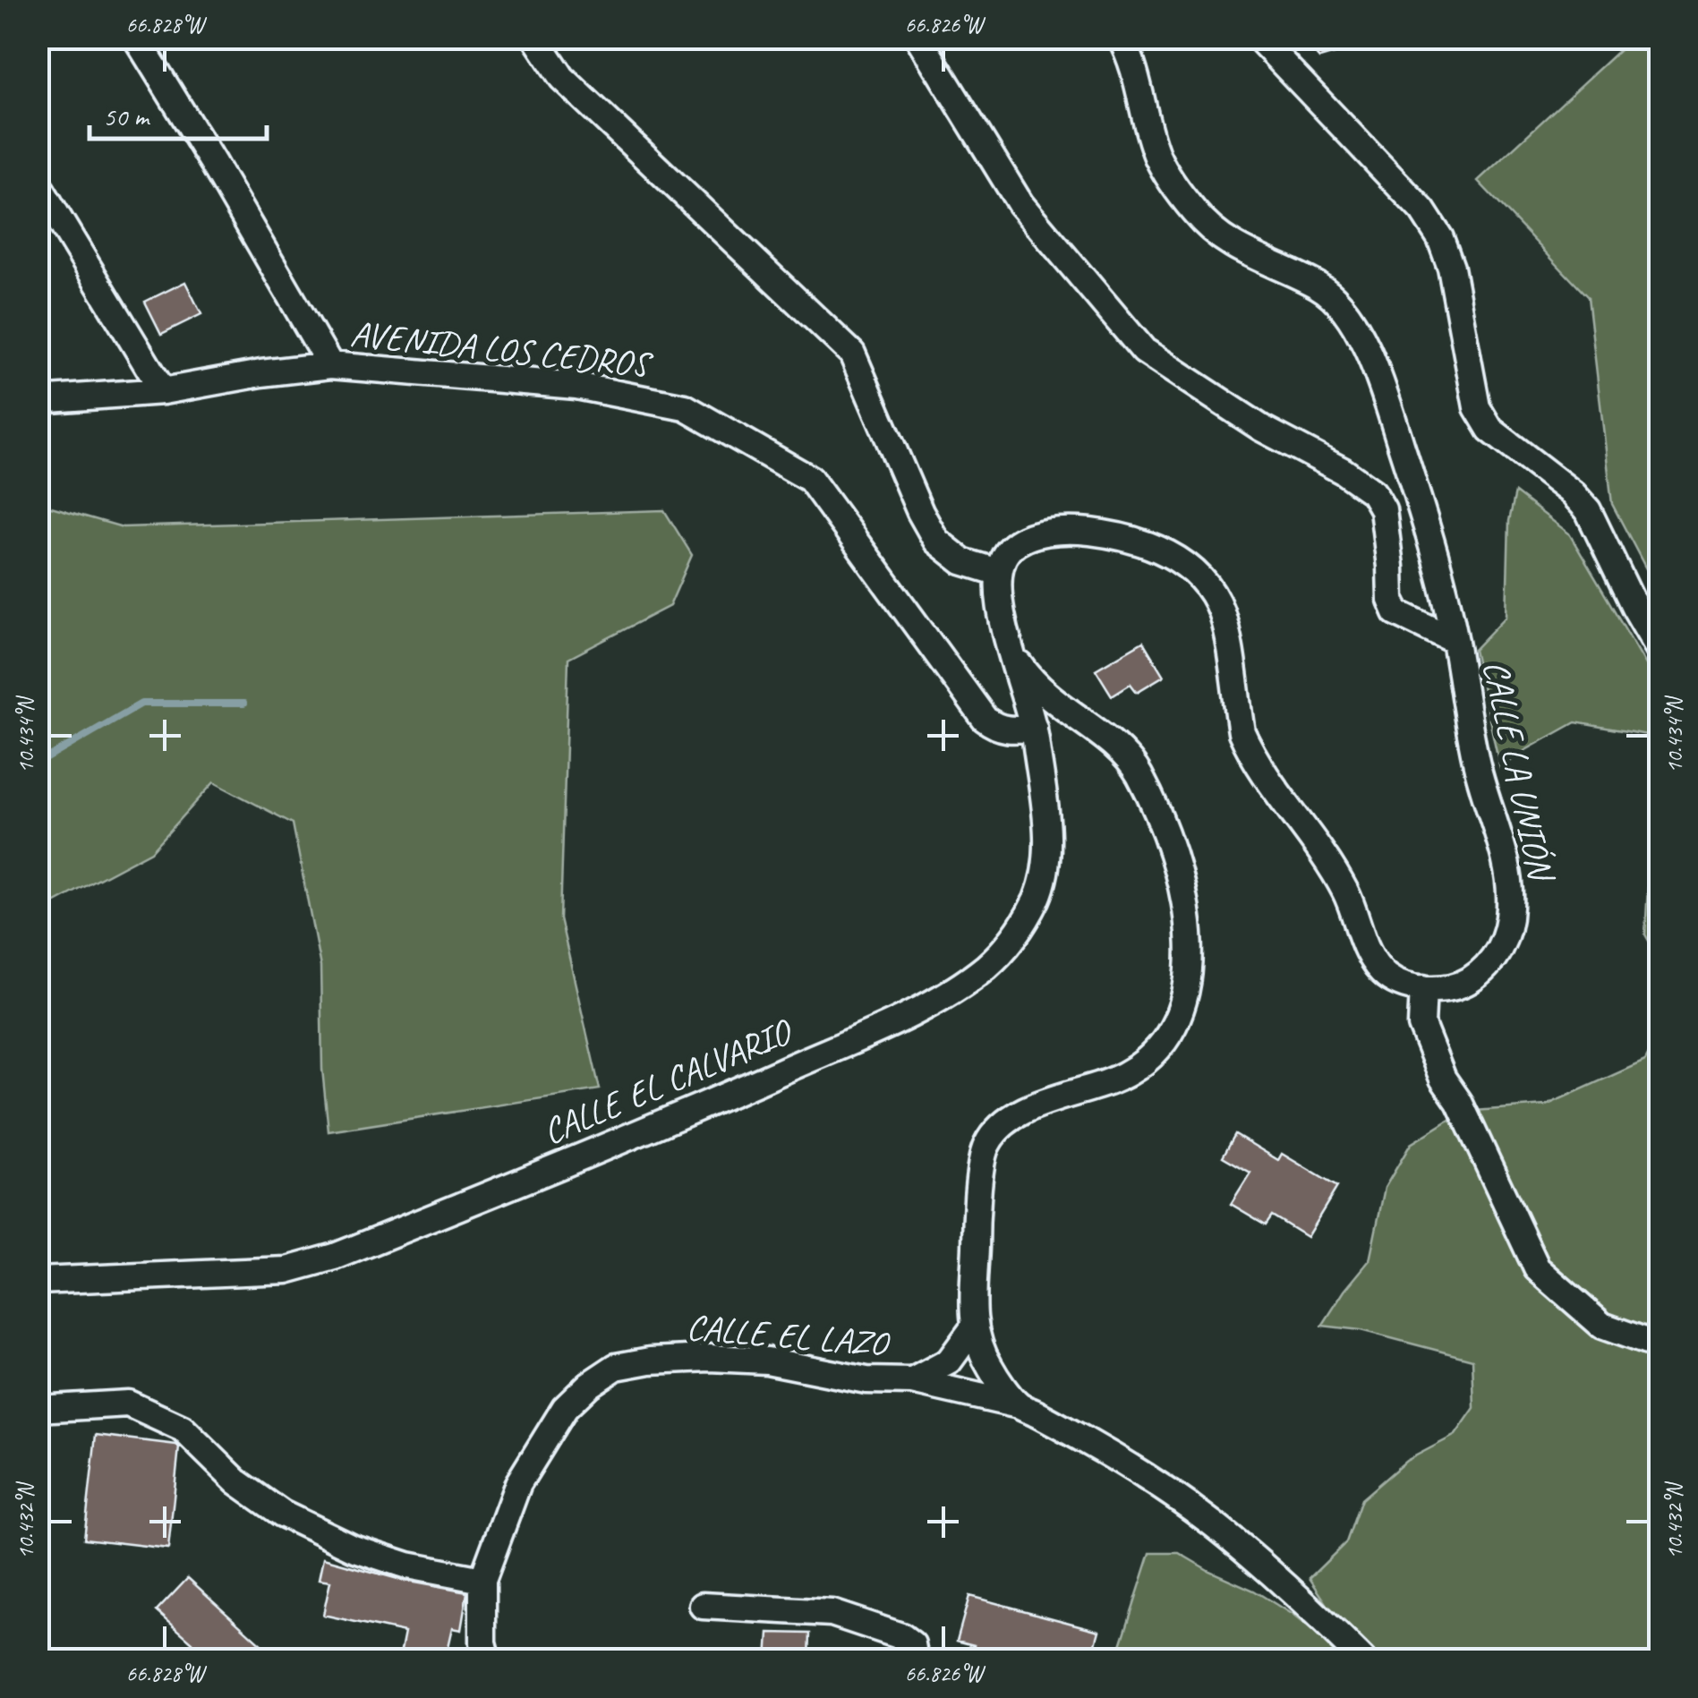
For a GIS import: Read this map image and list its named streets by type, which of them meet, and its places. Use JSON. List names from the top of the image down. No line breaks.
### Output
{"streets":{"street":["AVENIDA LOS CEDROS","CALLE LA UNIÓN","CALLE EL CALVARIO","CALLE EL LAZO"]},"crossings":[["AVENIDA LOS CEDROS","CALLE EL CALVARIO"]],"scale_bar":"50 m","coordinates":["66.828°W","66.826°W","10.434°N","10.432°N"]}
